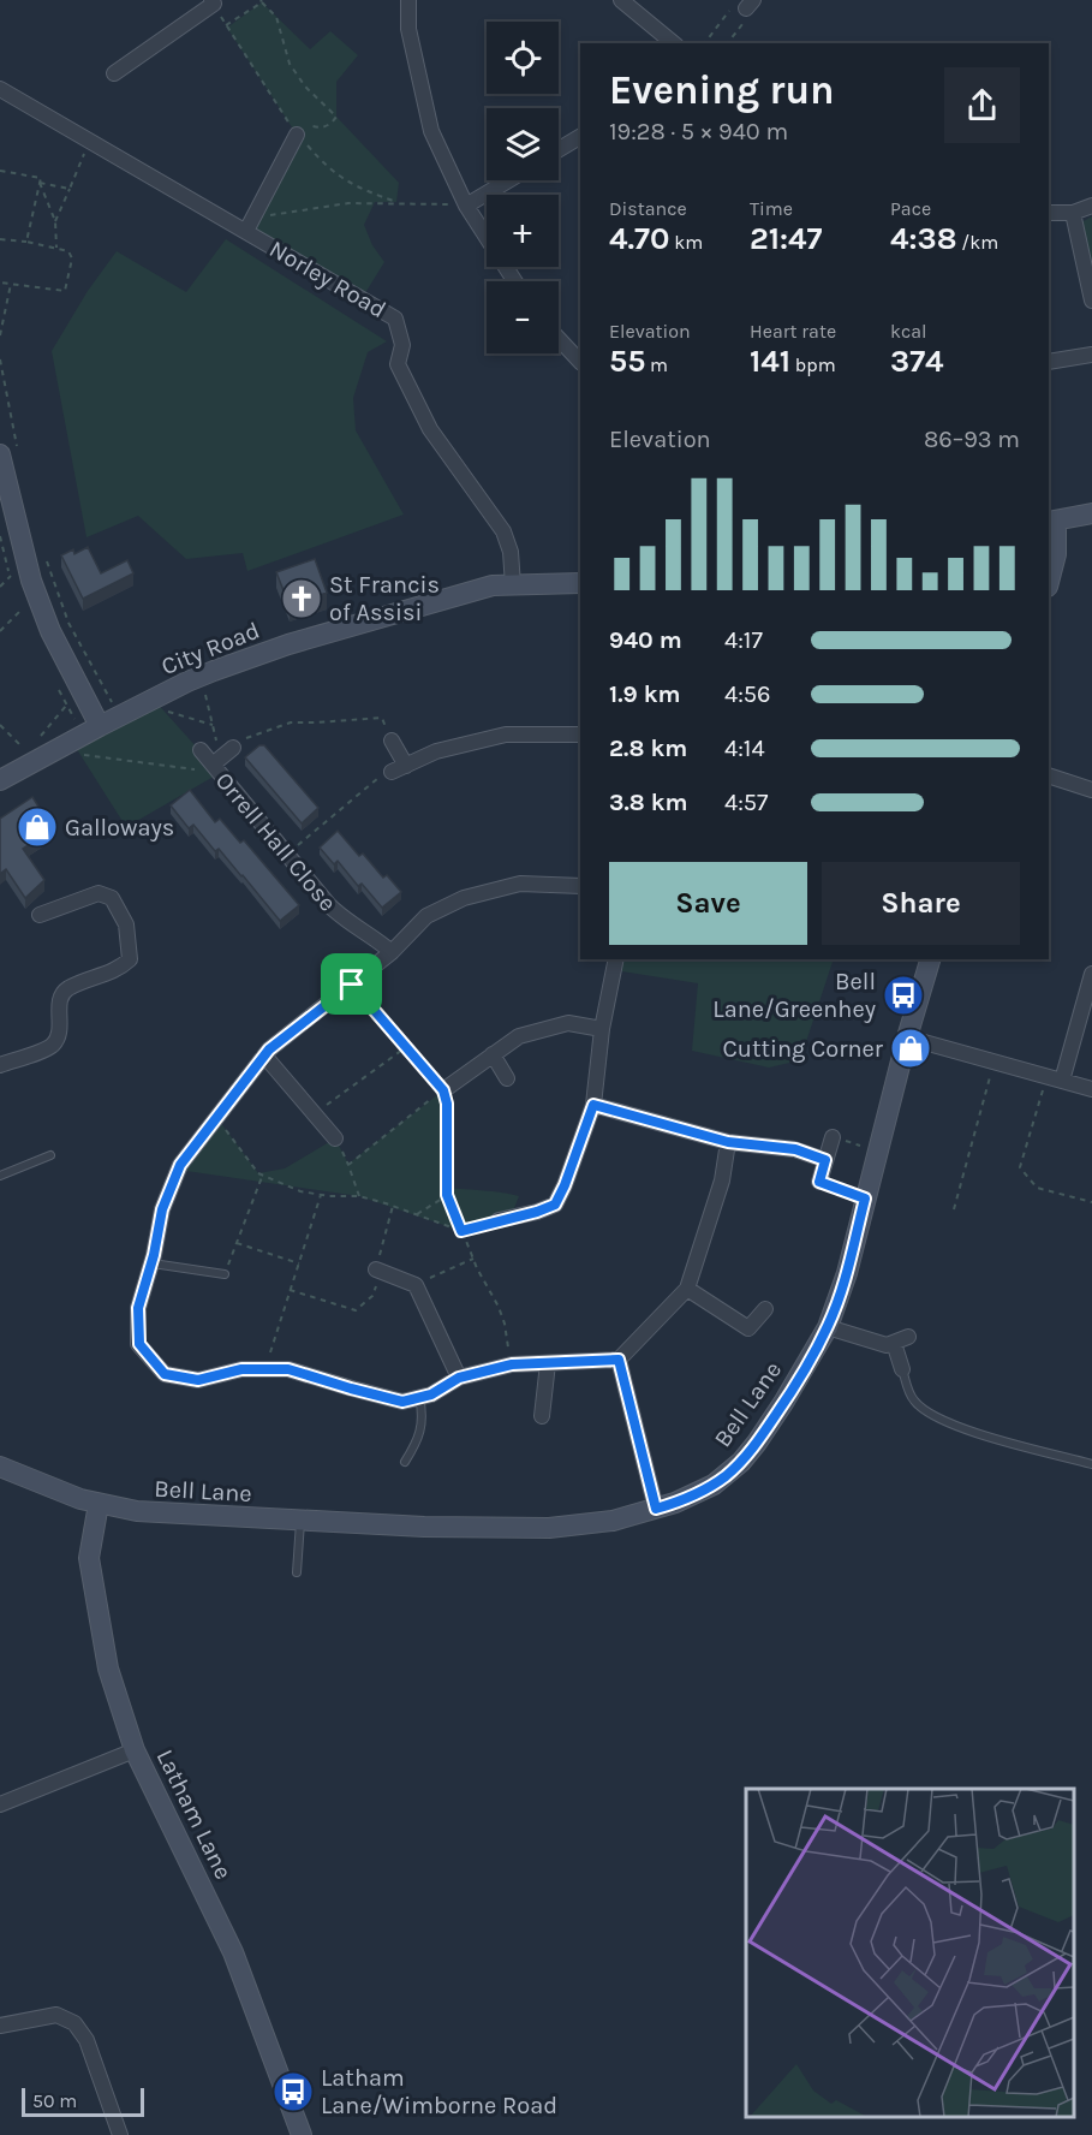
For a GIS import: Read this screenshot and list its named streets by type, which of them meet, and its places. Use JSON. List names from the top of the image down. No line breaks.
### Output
{"streets":{"street":["Norley Road","City Road","Orrell Hall Close","Bell Lane","Latham Lane"]},"crossings":[["Norley Road","City Road"],["Bell Lane","Latham Lane"]],"places":{"church":["St Francis of Assisi"],"shop":["Galloways","Cutting Corner"],"bus stop":["Bell Lane/Greenhey","Latham Lane/Wimborne Road"]},"scale_bar":"50 m","page":{"map_buttons":["+","−"],"heading":["Evening run","19:28 · 5 × 940 m"],"stats":[["Distance","4.70 km"],["Time","21:47"],["Pace","4:38 /km"],["Elevation","55 m"],["Heart rate","141 bpm"],["kcal","374"]],"chart":["Elevation","86–93 m"],"list":[{"name":"940 m","note":"4:17"},{"name":"1.9 km","note":"4:56"},{"name":"2.8 km","note":"4:14"},{"name":"3.8 km","note":"4:57"}],"buttons":["Save","Share"],"scale":"50 m"}}
